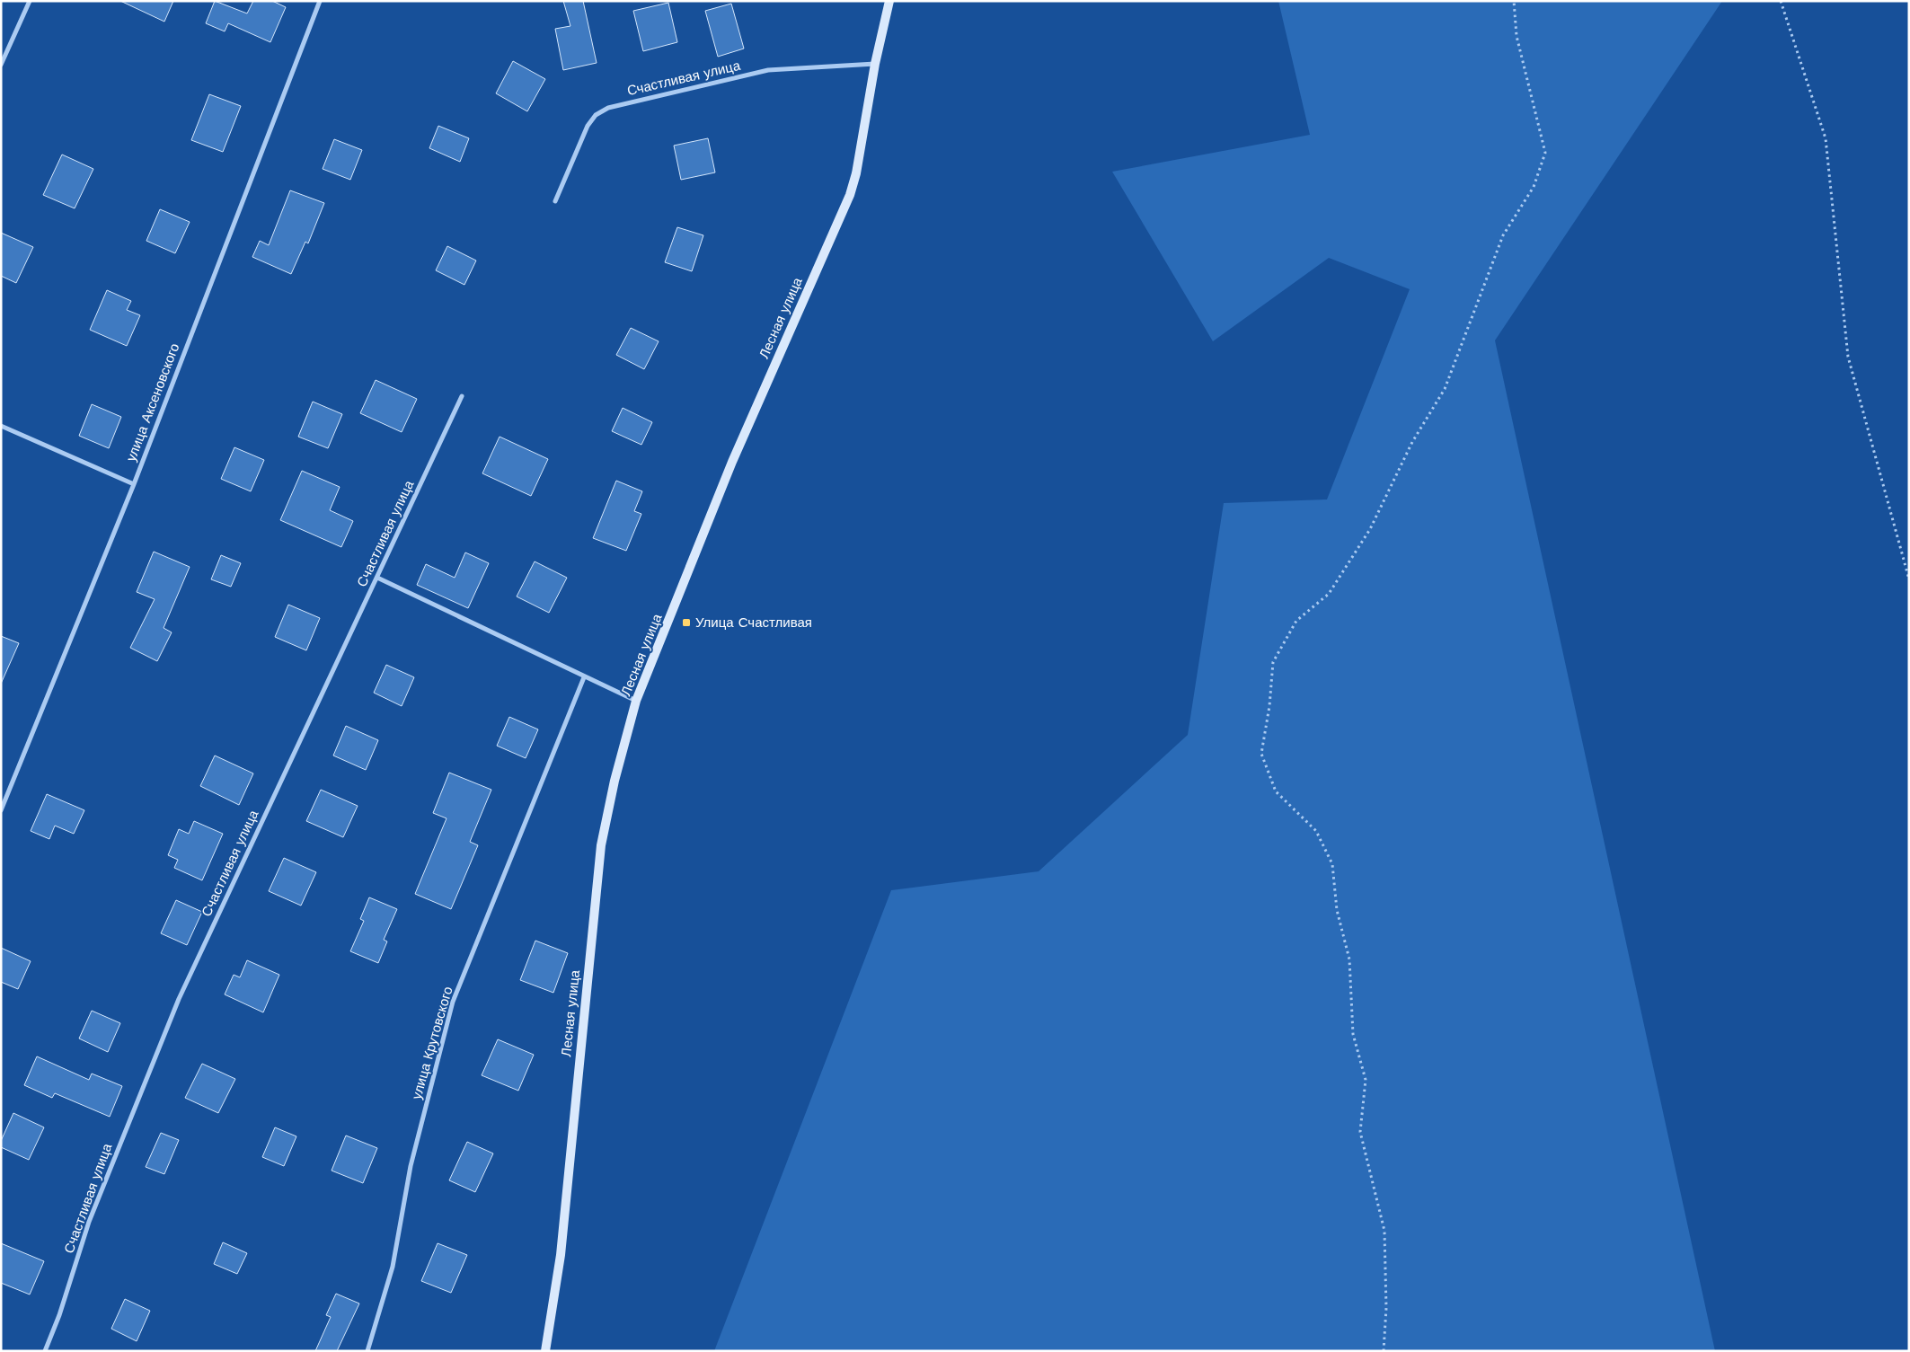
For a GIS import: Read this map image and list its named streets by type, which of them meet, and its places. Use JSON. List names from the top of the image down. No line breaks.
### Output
{"streets":{"main road":["Лесная улица"],"street":["Счастливая улица","улица Аксеновского","улица Крутовского"]},"crossings":[["Счастливая улица","Лесная улица"]],"places":{"transit":["Улица Счастливая"]}}
